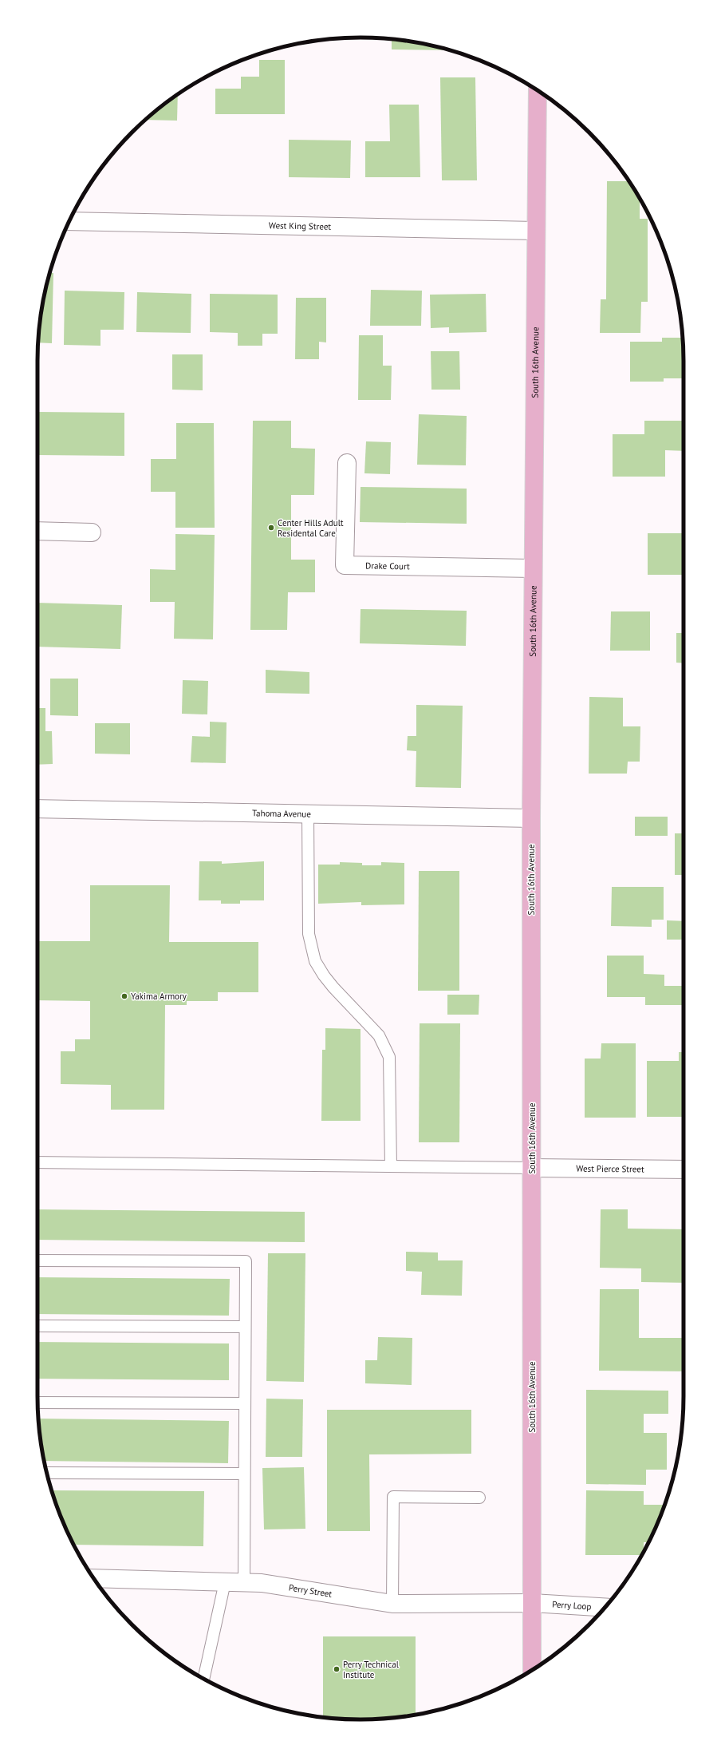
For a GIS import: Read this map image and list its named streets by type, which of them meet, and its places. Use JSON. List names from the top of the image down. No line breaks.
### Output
{"streets":{"main road":["South 16th Avenue"],"street":["West King Street","Drake Court","Tahoma Avenue","West Pierce Street","Perry Street","Perry Loop"]},"crossings":[["West King Street","South 16th Avenue"],["South 16th Avenue","Drake Court"],["South 16th Avenue","Tahoma Avenue"],["South 16th Avenue","West Pierce Street"],["South 16th Avenue","Perry Street"],["South 16th Avenue","Perry Loop"],["Perry Street","Perry Loop"]],"places":["Center Hills Adult Residental Care","Yakima Armory","Perry Technical Institute"]}
